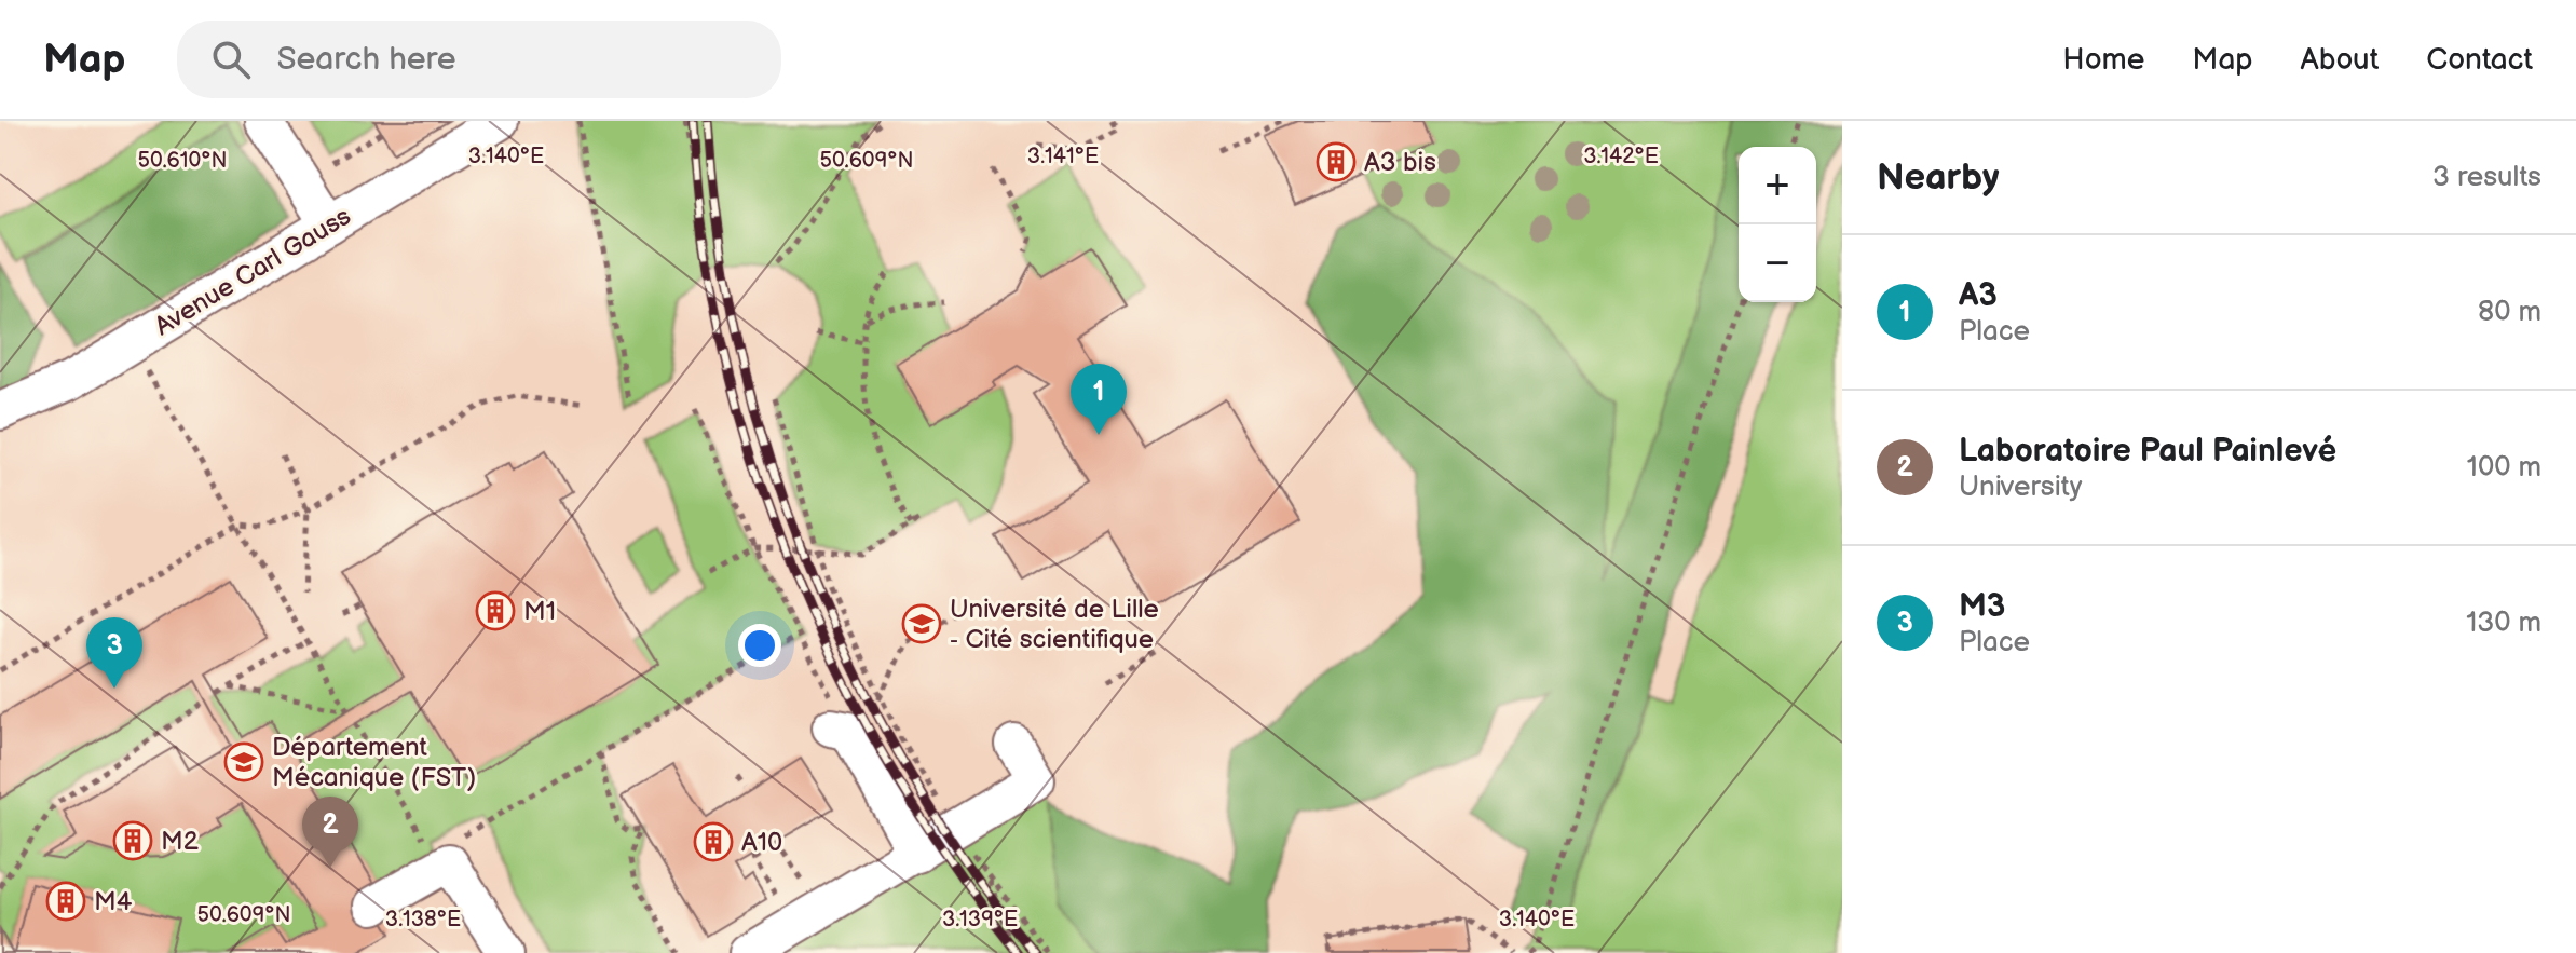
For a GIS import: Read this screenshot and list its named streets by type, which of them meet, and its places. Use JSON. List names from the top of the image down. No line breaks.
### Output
{"streets":{"street":["Avenue Carl Gauss"]},"places":{"building":["A3 bis","M1","M2","A10","M4"],"school or university":["Université de Lille ‐ Cité scientifique","Département Mécanique (FST)"]},"page":{"header":"Map","search":"Search here","nav":["Home","Map","About","Contact"],"heading":["Nearby","3 results"],"map_buttons":["+","−"],"list":[{"mark":"1","name":"A3","note":"Place","value":"80 m"},{"mark":"2","name":"Laboratoire Paul Painlevé","note":"University","value":"100 m"},{"mark":"3","name":"M3","note":"Place","value":"130 m"}],"pins":["1","3","2"]},"coordinates":["3.140°E","3.141°E","3.142°E","50.610°N","50.609°N","3.138°E","3.139°E"]}
